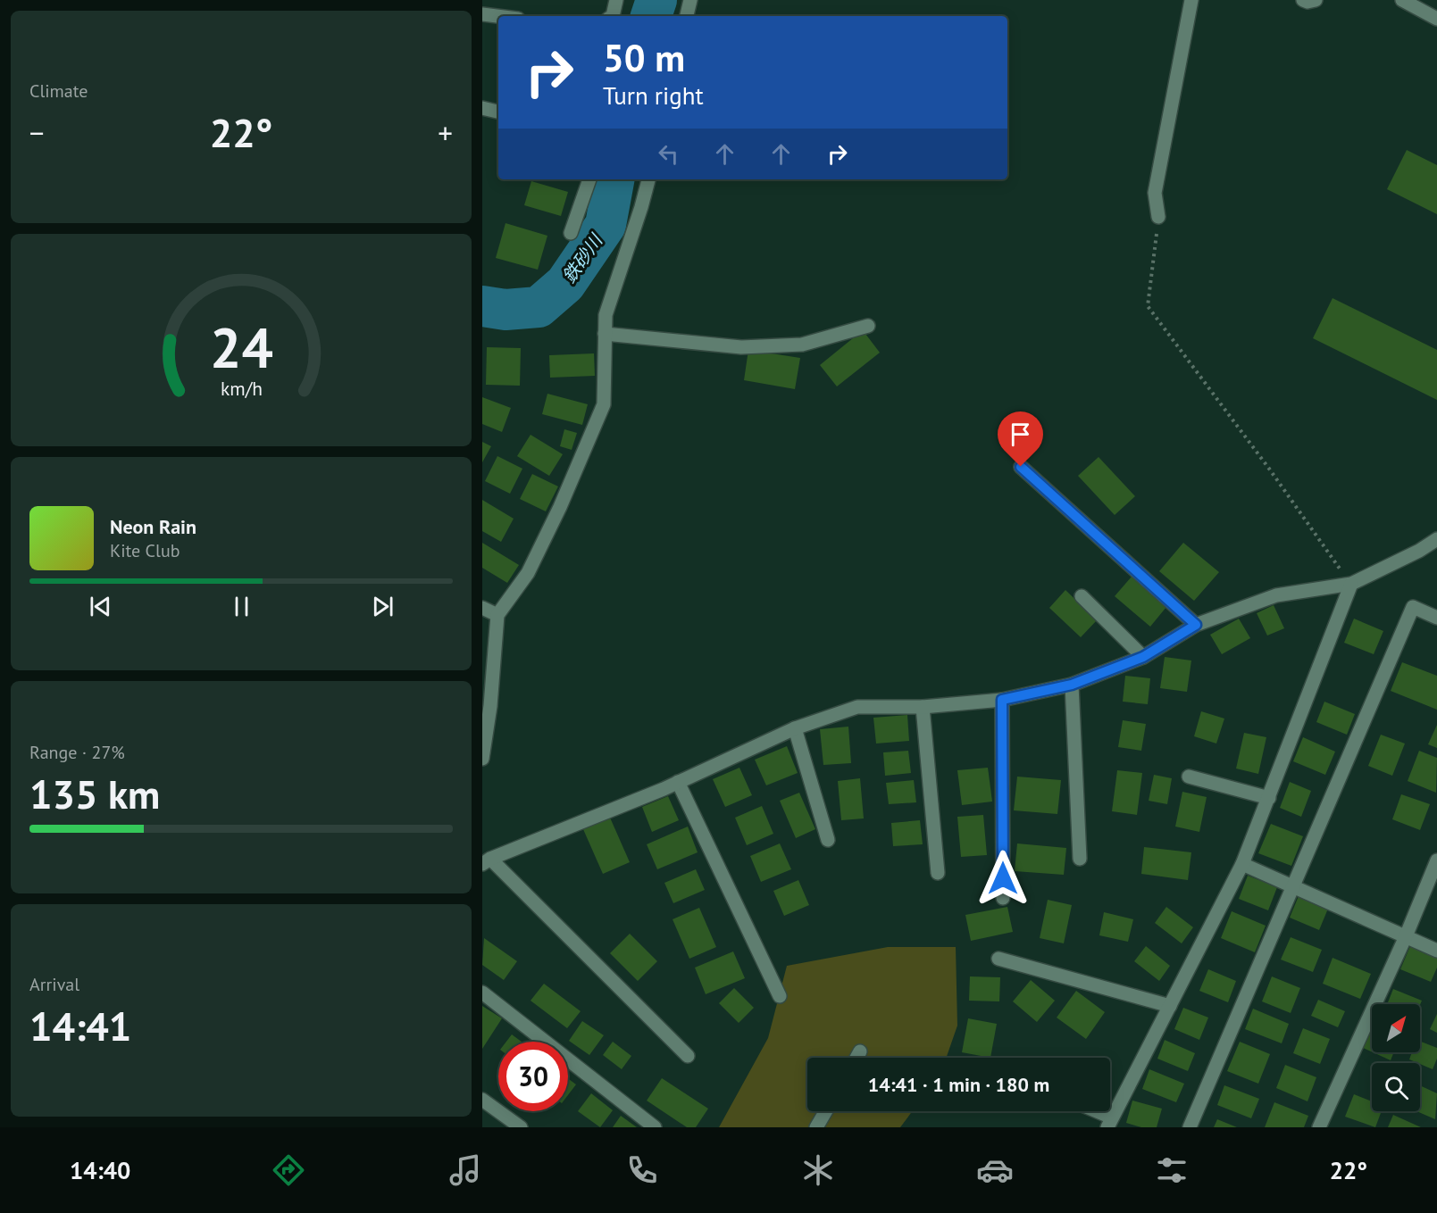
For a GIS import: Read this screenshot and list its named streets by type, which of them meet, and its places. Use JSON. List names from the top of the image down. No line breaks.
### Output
{"water":["鉄砂川"],"north":"top right","page":{"tile":["Climate",["Range · 27%","135 km"],["Arrival","14:41"]],"turn":["50 m","Turn right"],"heat":["−","22°","+"],"song":["Neon Rain","Kite Club"],"limit":"30","trip":"14:41 · 1 min · 180 m","tabs":["14:40","22°"],"gauge":["24","km/h"]}}
